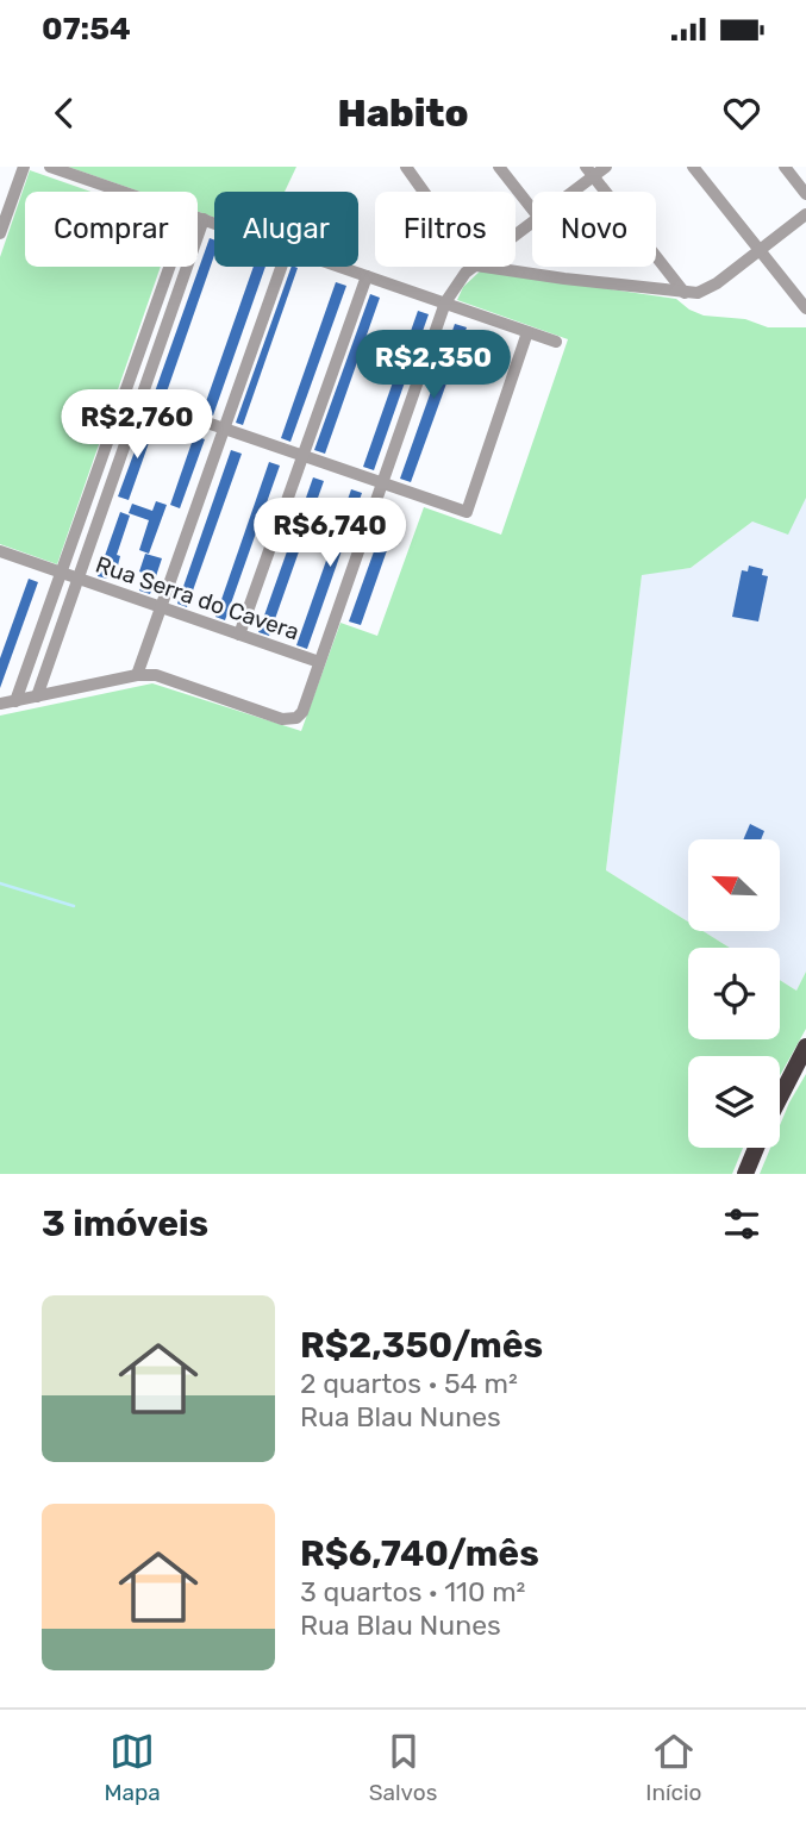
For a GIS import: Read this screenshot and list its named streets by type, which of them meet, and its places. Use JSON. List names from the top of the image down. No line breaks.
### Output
{"streets":{"street":["Rua Serra do Cavera"]},"north":"top left","page":{"status":"07:54","header":"Habito","chip":["Comprar","Alugar","Filtros","Novo"],"price":["R$2,350","R$2,760","R$6,740"],"heading":"3 imóveis","list":[{"name":"R$2,350/mês","note":"2 quartos · 54 m² · Rua Blau Nunes"},{"name":"R$6,740/mês","note":"3 quartos · 110 m² · Rua Blau Nunes"}],"tabs":["Mapa","Salvos","Início"]}}
